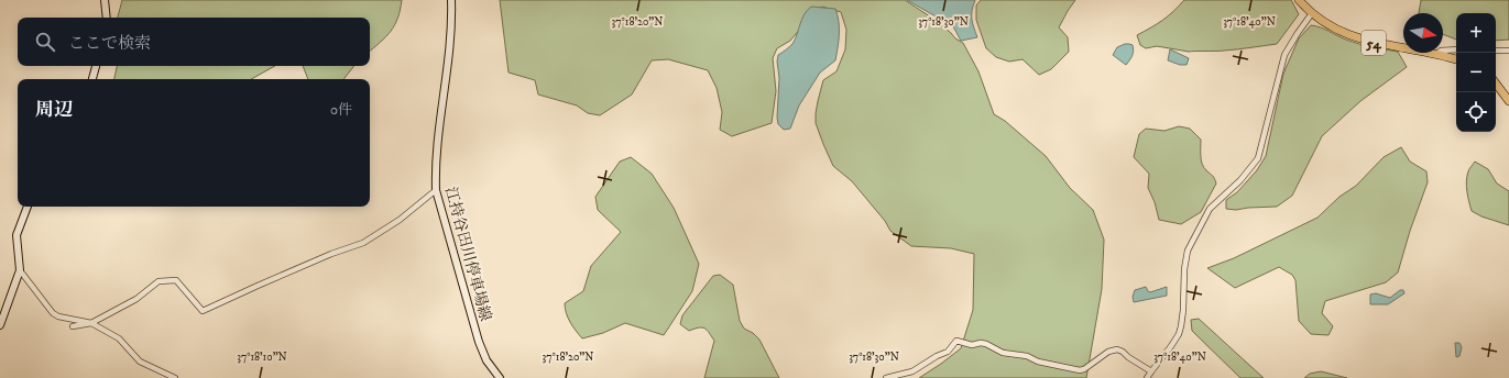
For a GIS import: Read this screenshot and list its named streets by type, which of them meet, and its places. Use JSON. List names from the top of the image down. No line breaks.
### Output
{"streets":{"main road":["54","江持谷田川停車場線"]},"north":"right","page":{"map_buttons":["+","−"],"search":"ここで検索","heading":["周辺","0件"]},"coordinates":["37°18'20\"N","37°18'30\"N","37°18'40\"N","37°18'10\"N"]}
